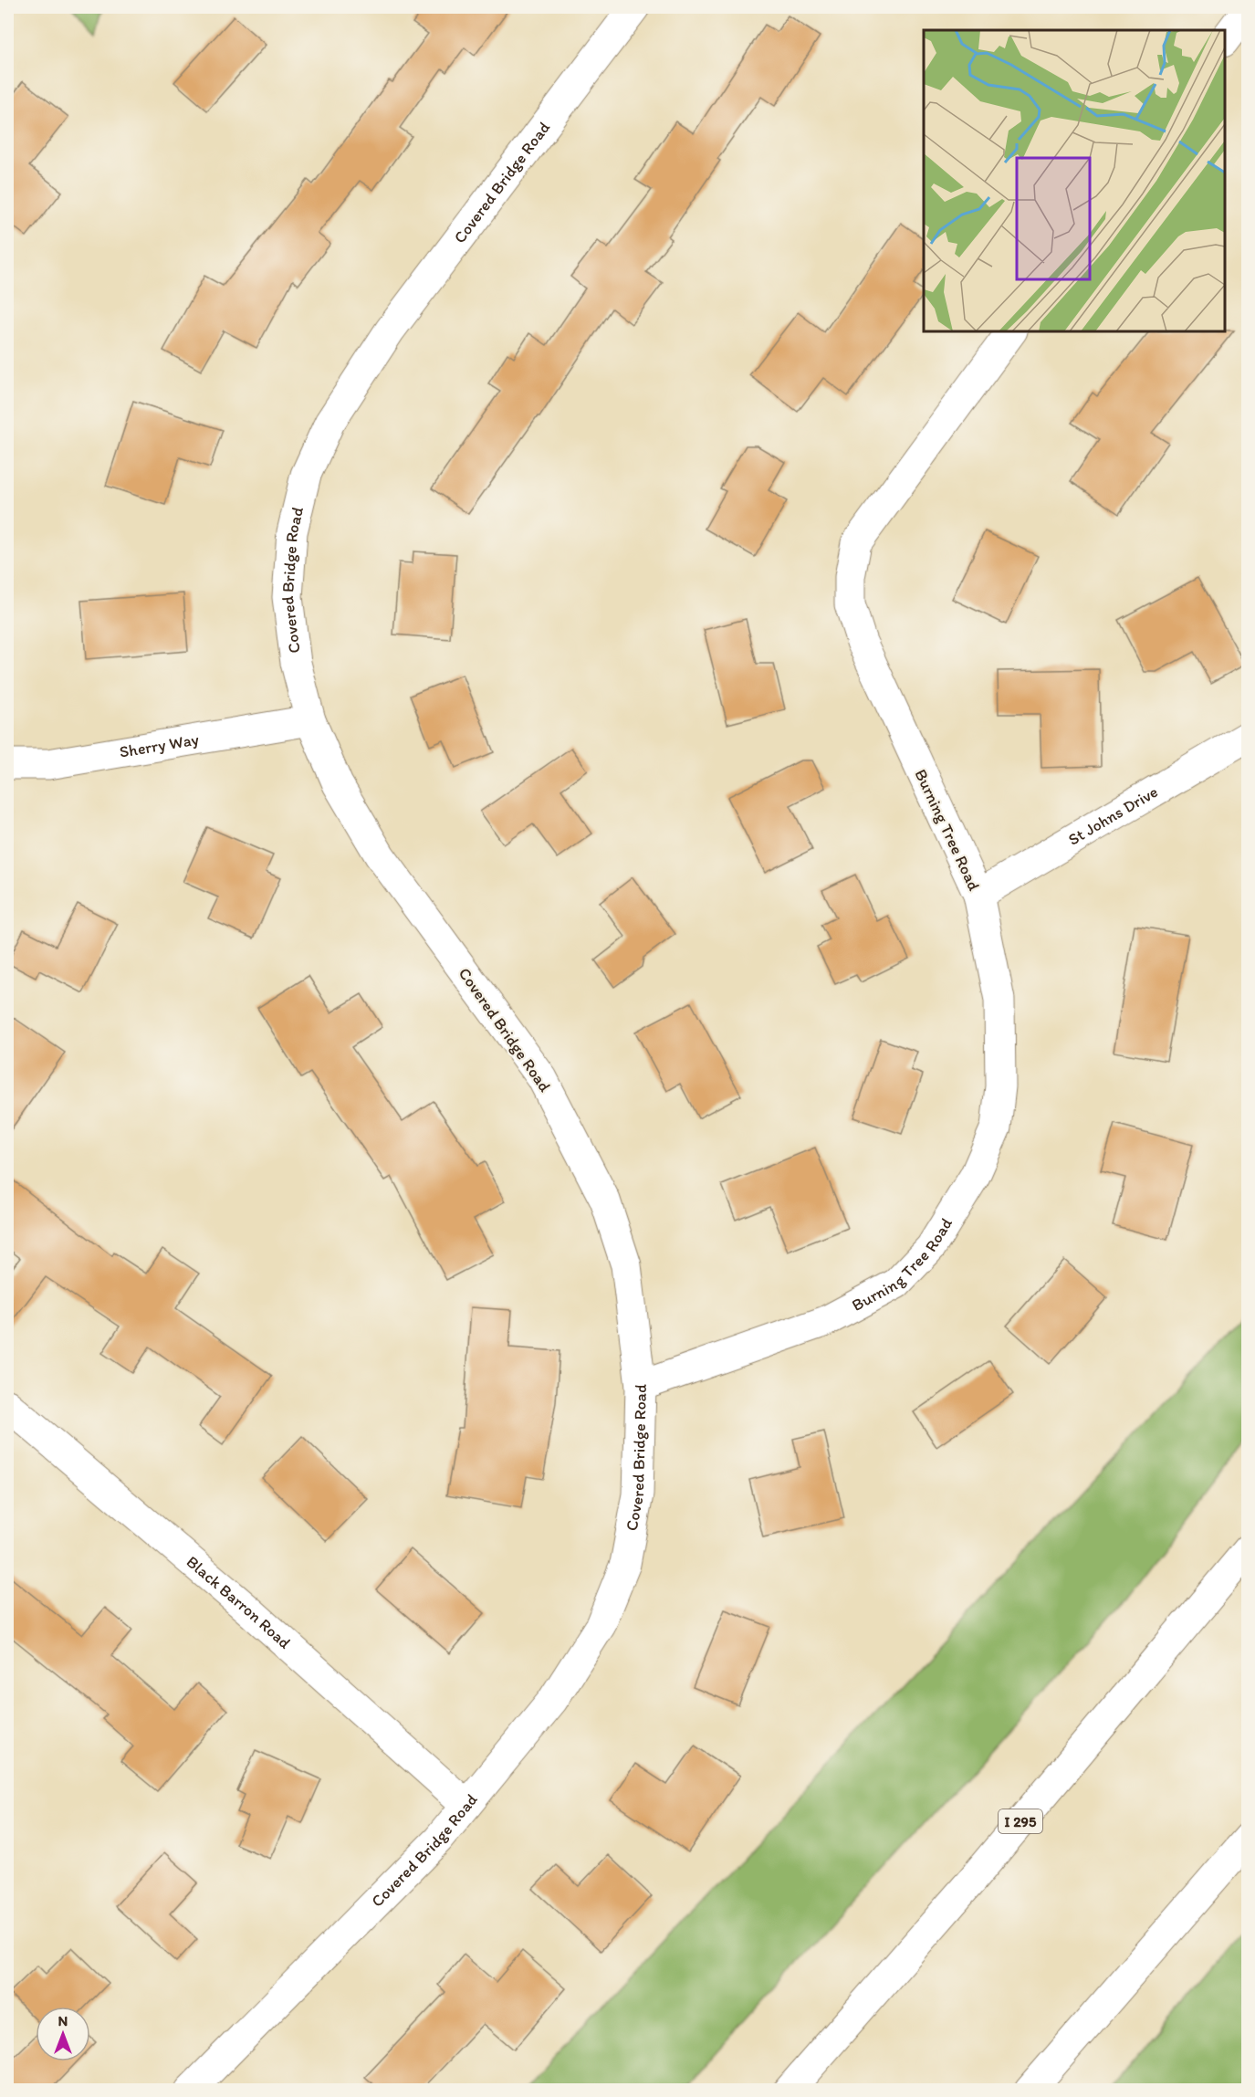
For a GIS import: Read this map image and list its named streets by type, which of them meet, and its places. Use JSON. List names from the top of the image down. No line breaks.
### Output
{"streets":{"main road":["Covered Bridge Road","Sherry Way","St Johns Drive","Burning Tree Road","Black Barron Road","I 295"]},"crossings":[["Covered Bridge Road","Sherry Way"],["Covered Bridge Road","Burning Tree Road"],["Covered Bridge Road","Black Barron Road"],["St Johns Drive","Burning Tree Road"]],"north":"top"}
